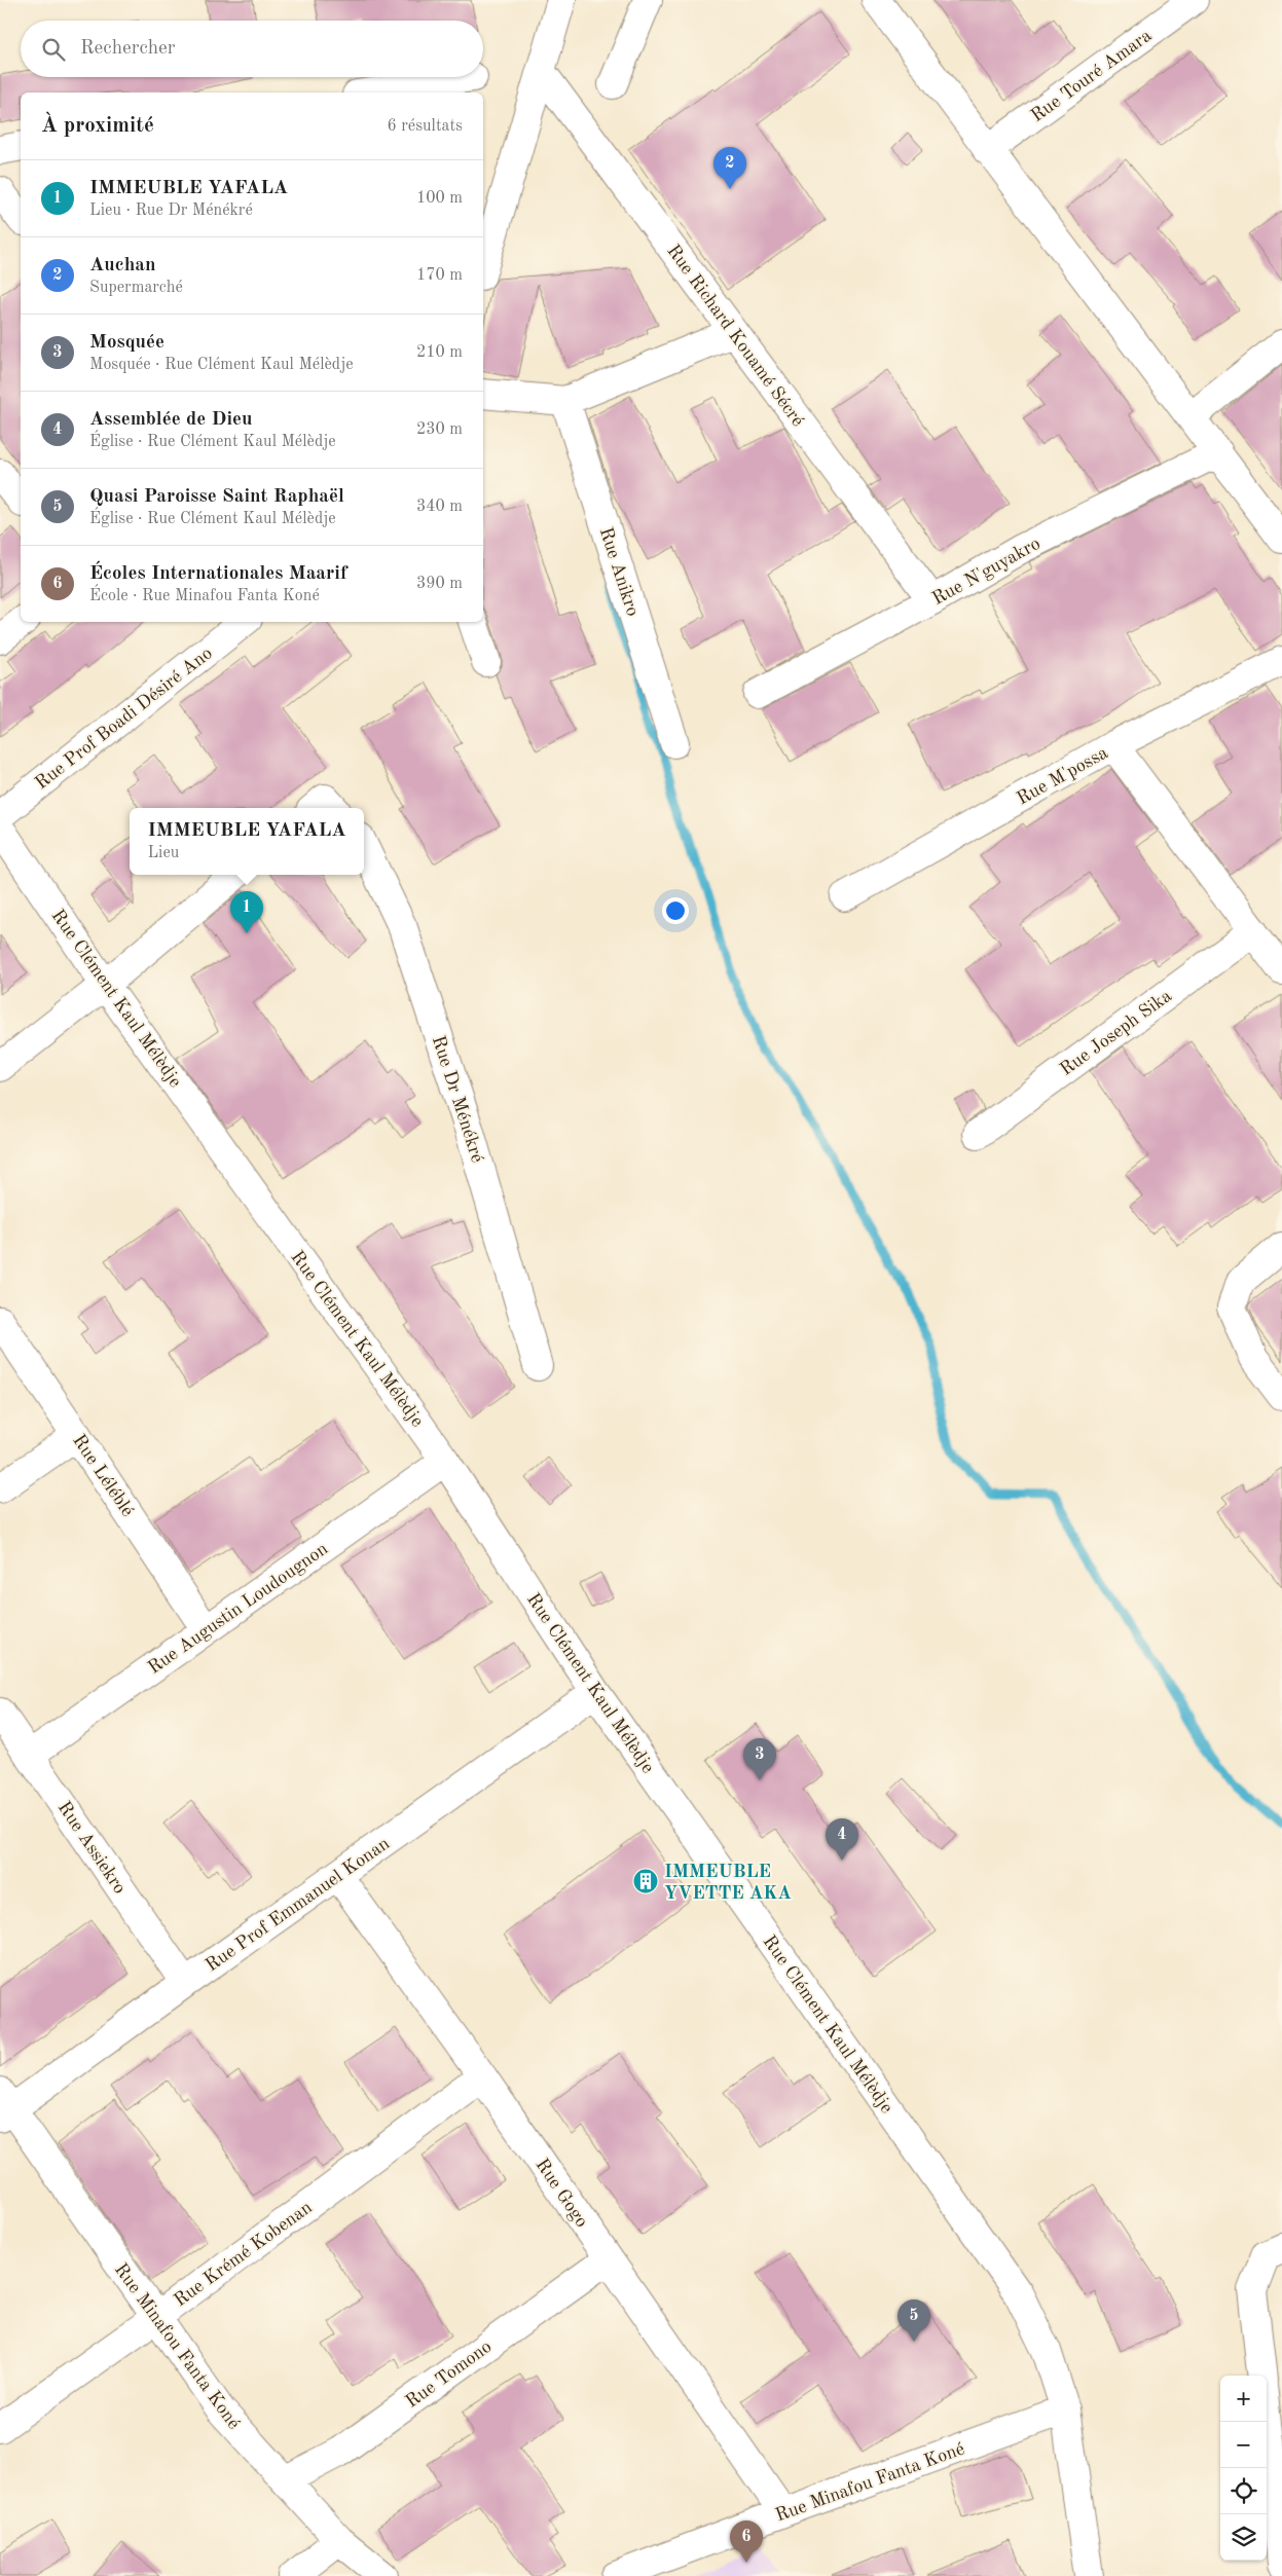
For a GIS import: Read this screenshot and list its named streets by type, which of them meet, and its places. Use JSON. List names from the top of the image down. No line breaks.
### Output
{"streets":{"street":["Rue Touré Amara","Rue Richard Kouamé Sécré","Rue N'guyakro","Rue Anikro","Rue Prof Boadi Désiré Ano","Rue M'possa","Rue Clément Kaul Mélèdje","Rue Joseph Sika","Rue Dr Ménékré","Rue Léléblé","Rue Augustin Loudougnon","Rue Assiekro","Rue Prof Emmanuel Konan","Rue Gogo","Rue Krémé Kobenan","Rue Minafou Fanta Koné","Rue Tomono"]},"crossings":[["Rue Richard Kouamé Sécré","Rue N'guyakro"],["Rue Clément Kaul Mélèdje","Rue Augustin Loudougnon"],["Rue Clément Kaul Mélèdje","Rue Prof Emmanuel Konan"],["Rue Clément Kaul Mélèdje","Rue Minafou Fanta Koné"],["Rue Léléblé","Rue Augustin Loudougnon"],["Rue Augustin Loudougnon","Rue Assiekro"],["Rue Assiekro","Rue Prof Emmanuel Konan"],["Rue Prof Emmanuel Konan","Rue Gogo"],["Rue Prof Emmanuel Konan","Rue Minafou Fanta Koné"],["Rue Gogo","Rue Krémé Kobenan"],["Rue Gogo","Rue Minafou Fanta Koné"],["Rue Gogo","Rue Tomono"],["Rue Krémé Kobenan","Rue Minafou Fanta Koné"],["Rue Minafou Fanta Koné","Rue Tomono"]],"places":{"building":["IMMEUBLE YVETTE AKA"]},"page":{"search":"Rechercher","heading":["À proximité","6 résultats"],"pins":["2","1","3","4","5","6"],"list":[{"mark":"1","name":"IMMEUBLE YAFALA","note":"Lieu · Rue Dr Ménékré","value":"100 m"},{"mark":"2","name":"Auchan","note":"Supermarché","value":"170 m"},{"mark":"3","name":"Mosquée","note":"Mosquée · Rue Clément Kaul Mélèdje","value":"210 m"},{"mark":"4","name":"Assemblée de Dieu","note":"Église · Rue Clément Kaul Mélèdje","value":"230 m"},{"mark":"5","name":"Quasi Paroisse Saint Raphaël","note":"Église · Rue Clément Kaul Mélèdje","value":"340 m"},{"mark":"6","name":"Écoles Internationales Maarif","note":"École · Rue Minafou Fanta Koné","value":"390 m"}],"popup":["IMMEUBLE YAFALA","Lieu"],"map_buttons":["+","−"]}}
